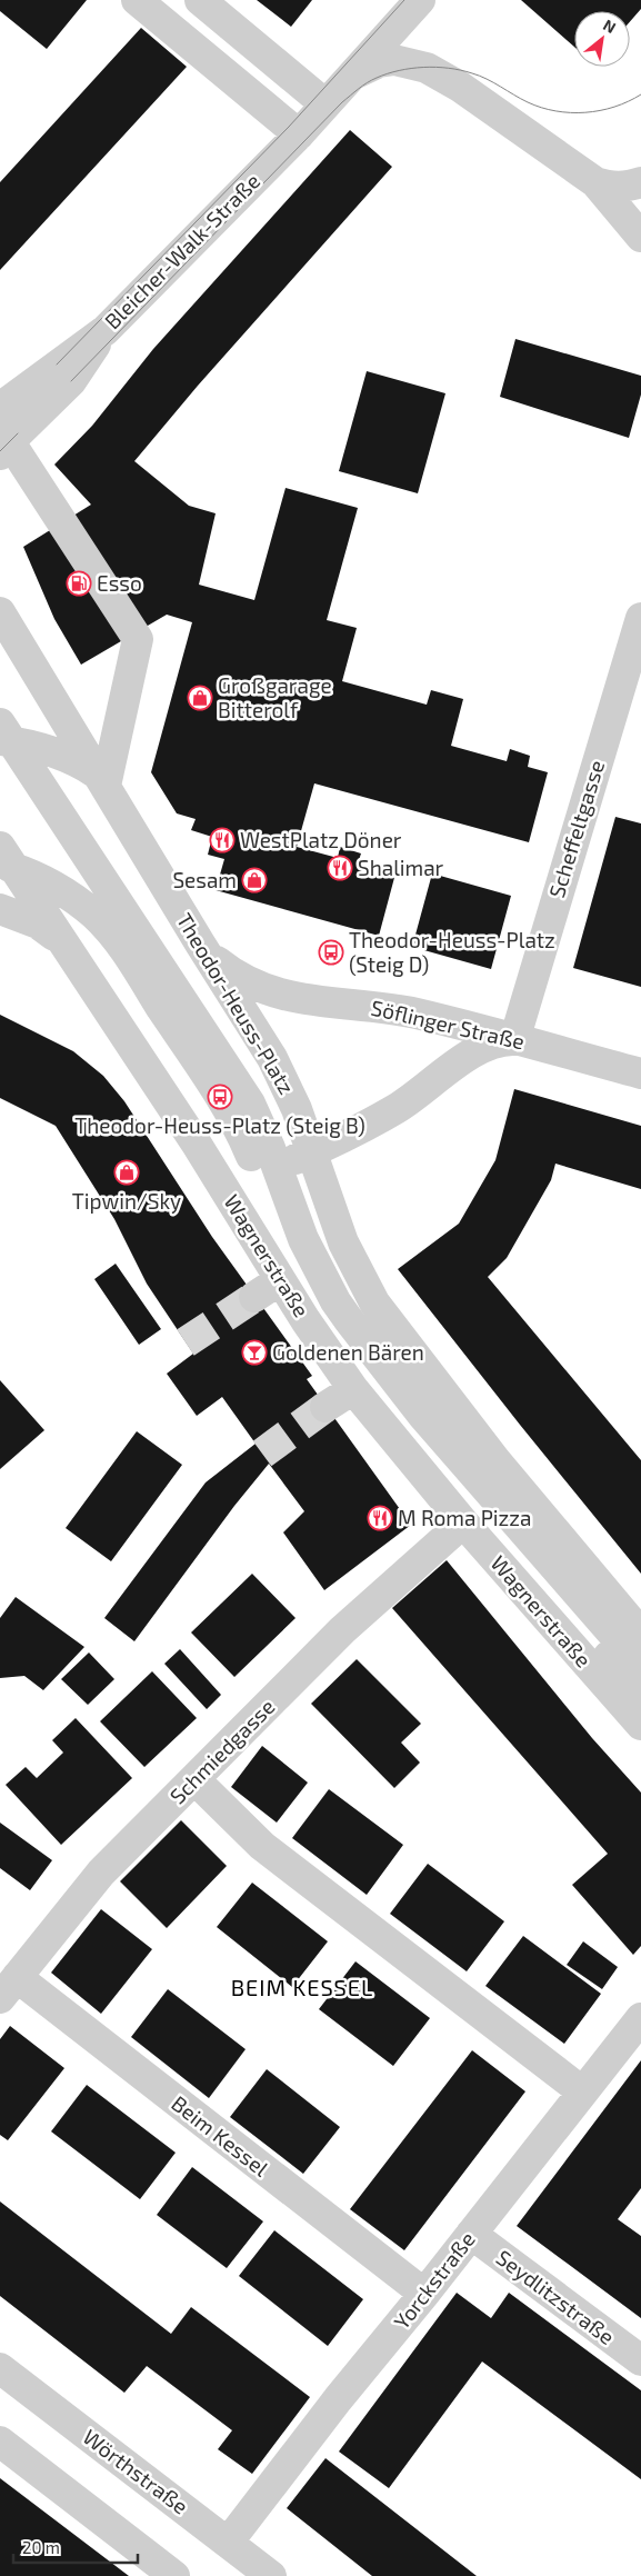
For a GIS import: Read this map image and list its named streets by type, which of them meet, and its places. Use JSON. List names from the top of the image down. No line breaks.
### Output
{"streets":{"street":["Bleicher-Walk-Straße","Scheffeltgasse","Theodor-Heuss-Platz","Söflinger Straße","Wagnerstraße","Schmiedgasse","Beim Kessel","Yorckstraße","Seydlitzstraße","Wörthstraße"]},"crossings":[["Scheffeltgasse","Söflinger Straße"],["Theodor-Heuss-Platz","Söflinger Straße"],["Wagnerstraße","Schmiedgasse"],["Schmiedgasse","Beim Kessel"],["Beim Kessel","Yorckstraße"],["Yorckstraße","Seydlitzstraße"],["Yorckstraße","Wörthstraße"]],"districts":["BEIM KESSEL"],"places":{"fuel station":["Esso"],"shop":["Großgarage Bitterolf","Sesam","Tipwin/Sky"],"restaurant":["WestPlatz Döner","Shalimar","M Roma Pizza"],"bus stop":["Theodor-Heuss-Platz (Steig D)","Theodor-Heuss-Platz (Steig B)"],"bar":["Goldenen Bären"]},"scale_bar":"20 m","north":"top right"}
